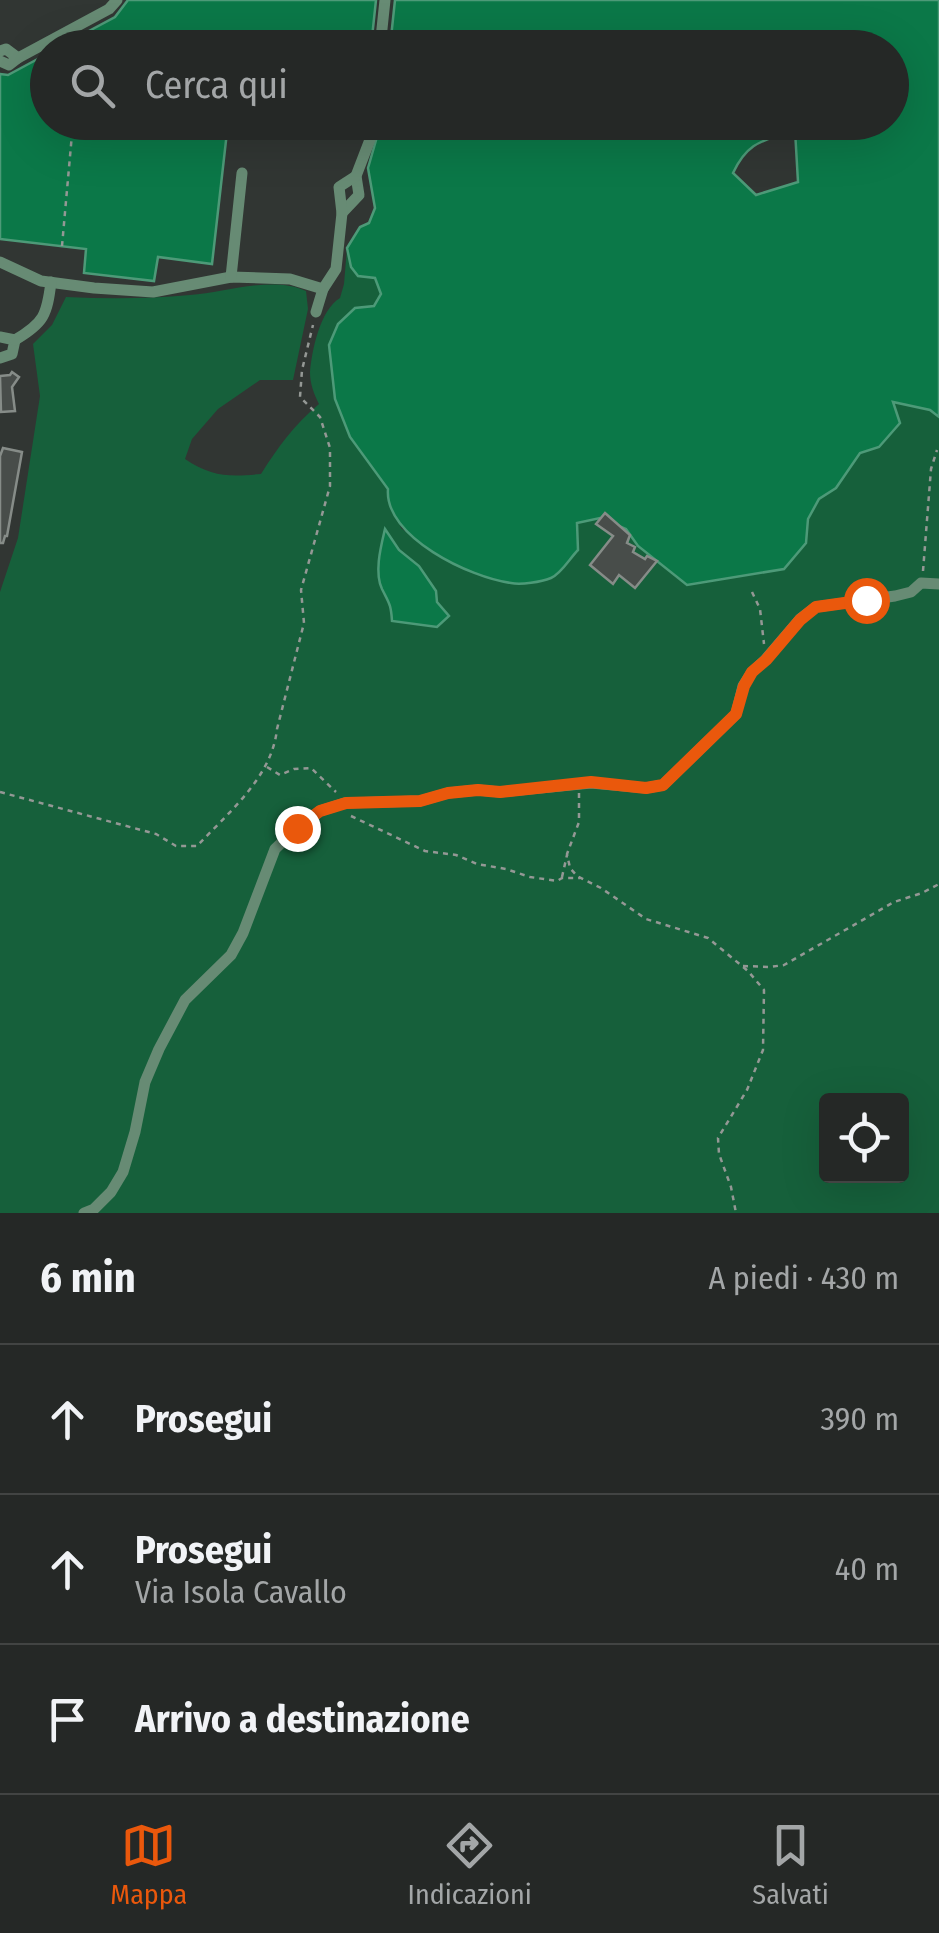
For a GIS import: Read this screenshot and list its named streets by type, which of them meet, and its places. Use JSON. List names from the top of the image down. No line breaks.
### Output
{"page":{"search":"Cerca qui","heading":["6 min","A piedi · 430 m"],"list":[["Prosegui","390 m"],["Prosegui","Via Isola Cavallo","40 m"],"Arrivo a destinazione"],"nav":["Mappa","Indicazioni","Salvati"]}}
